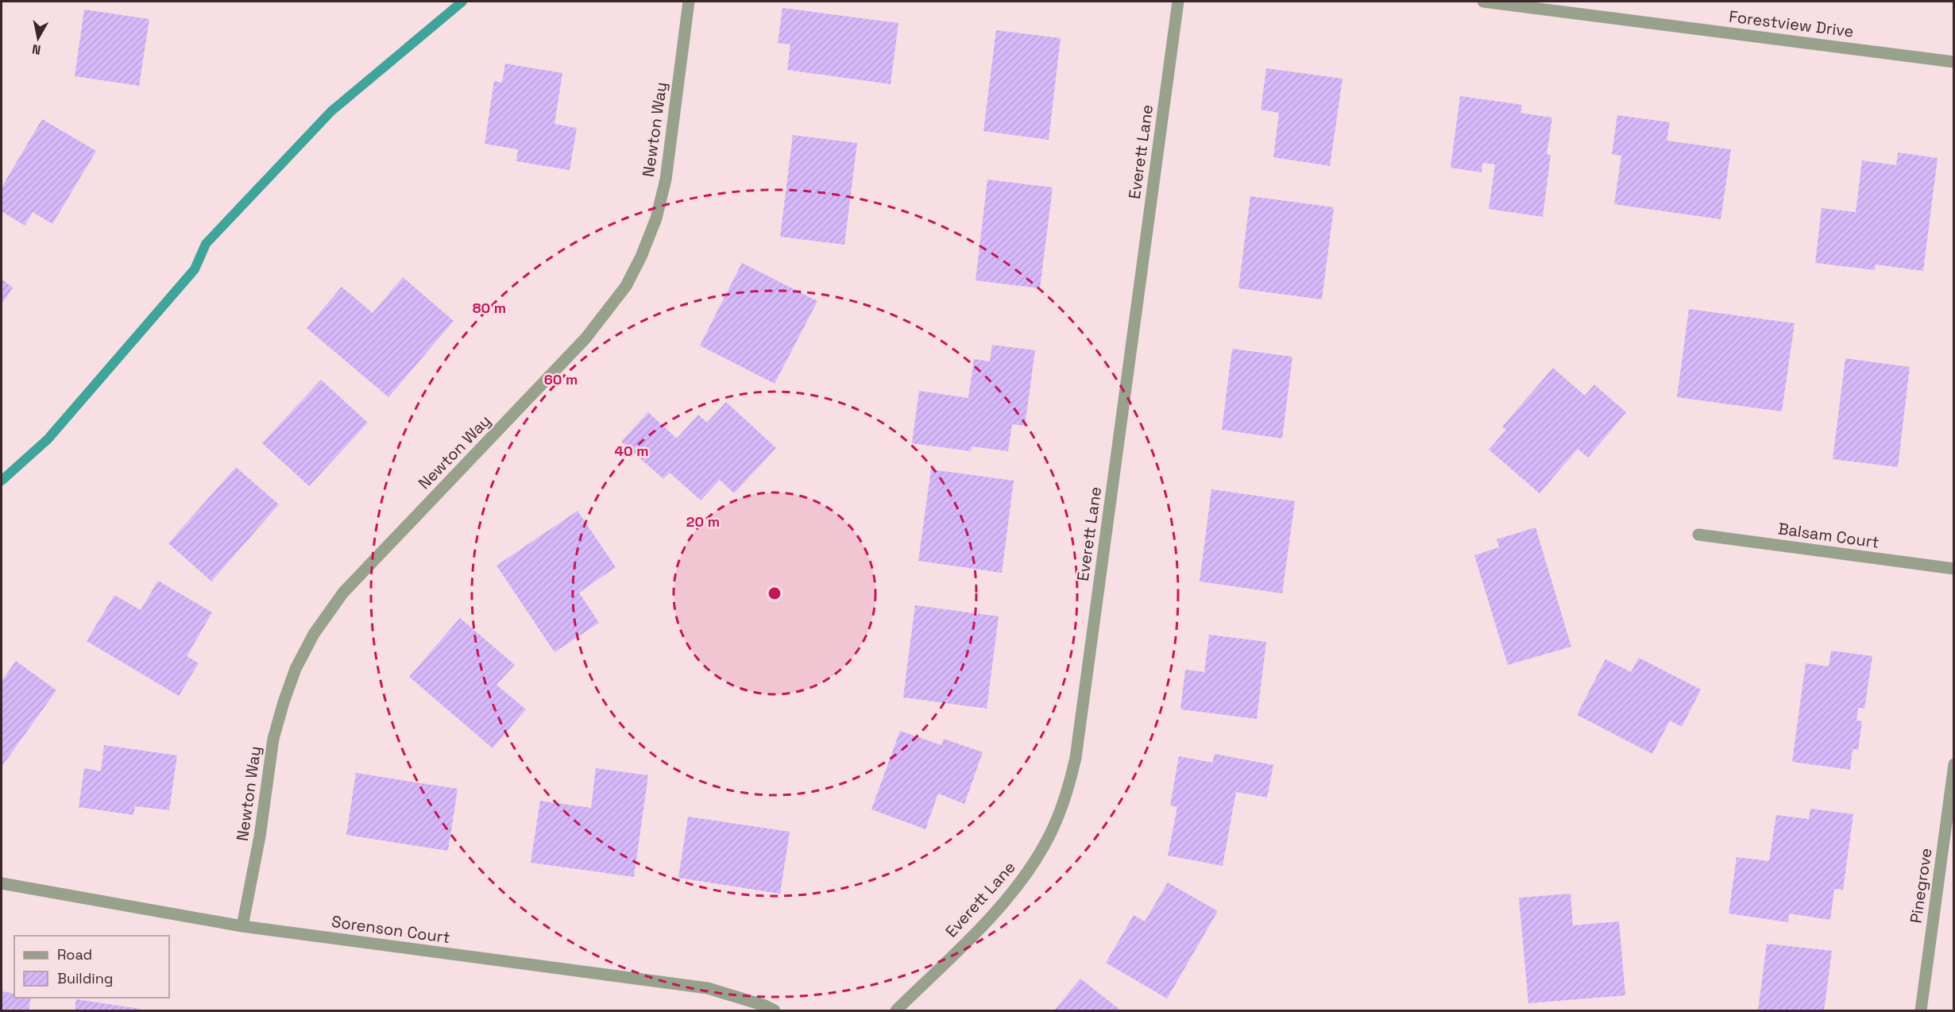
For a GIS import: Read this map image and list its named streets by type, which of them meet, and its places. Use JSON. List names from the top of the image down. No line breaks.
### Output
{"streets":{"street":["Forestview Drive","Newton Way","Everett Lane","Balsam Court","Pinegrove","Sorenson Court"]},"crossings":[["Newton Way","Sorenson Court"]],"legend":["Road","Building"],"north":"bottom","rings":["80 m","60 m","40 m","20 m"]}
